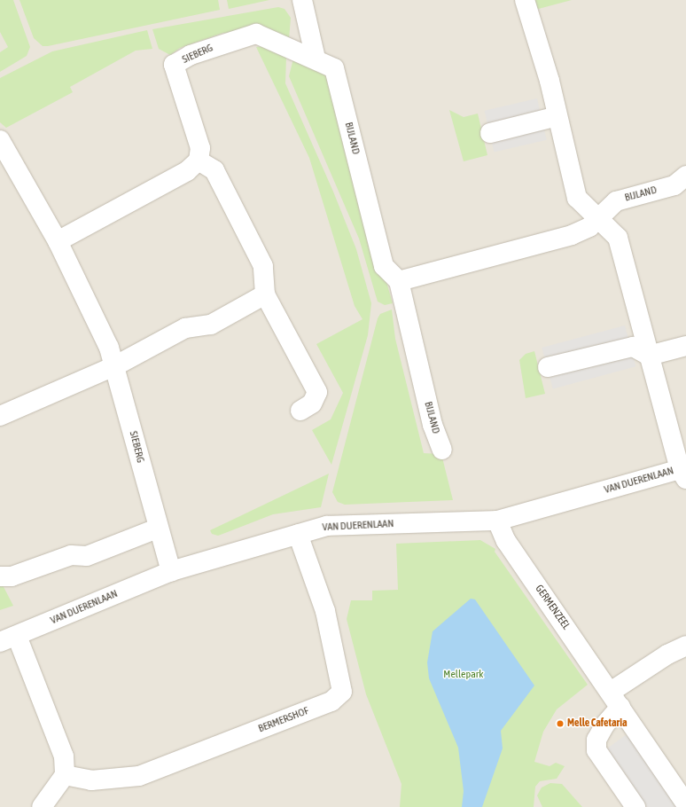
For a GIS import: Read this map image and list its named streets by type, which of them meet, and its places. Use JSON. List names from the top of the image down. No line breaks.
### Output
{"streets":{"street":["SIEBERG","BIJLAND","VAN DUERENLAAN","GERMENZEEL","BERMERSHOF"]},"crossings":[["SIEBERG","BIJLAND"],["SIEBERG","VAN DUERENLAAN"],["VAN DUERENLAAN","GERMENZEEL"],["VAN DUERENLAAN","BERMERSHOF"]],"parks":["Mellepark"],"places":["Melle Cafetaria"]}
